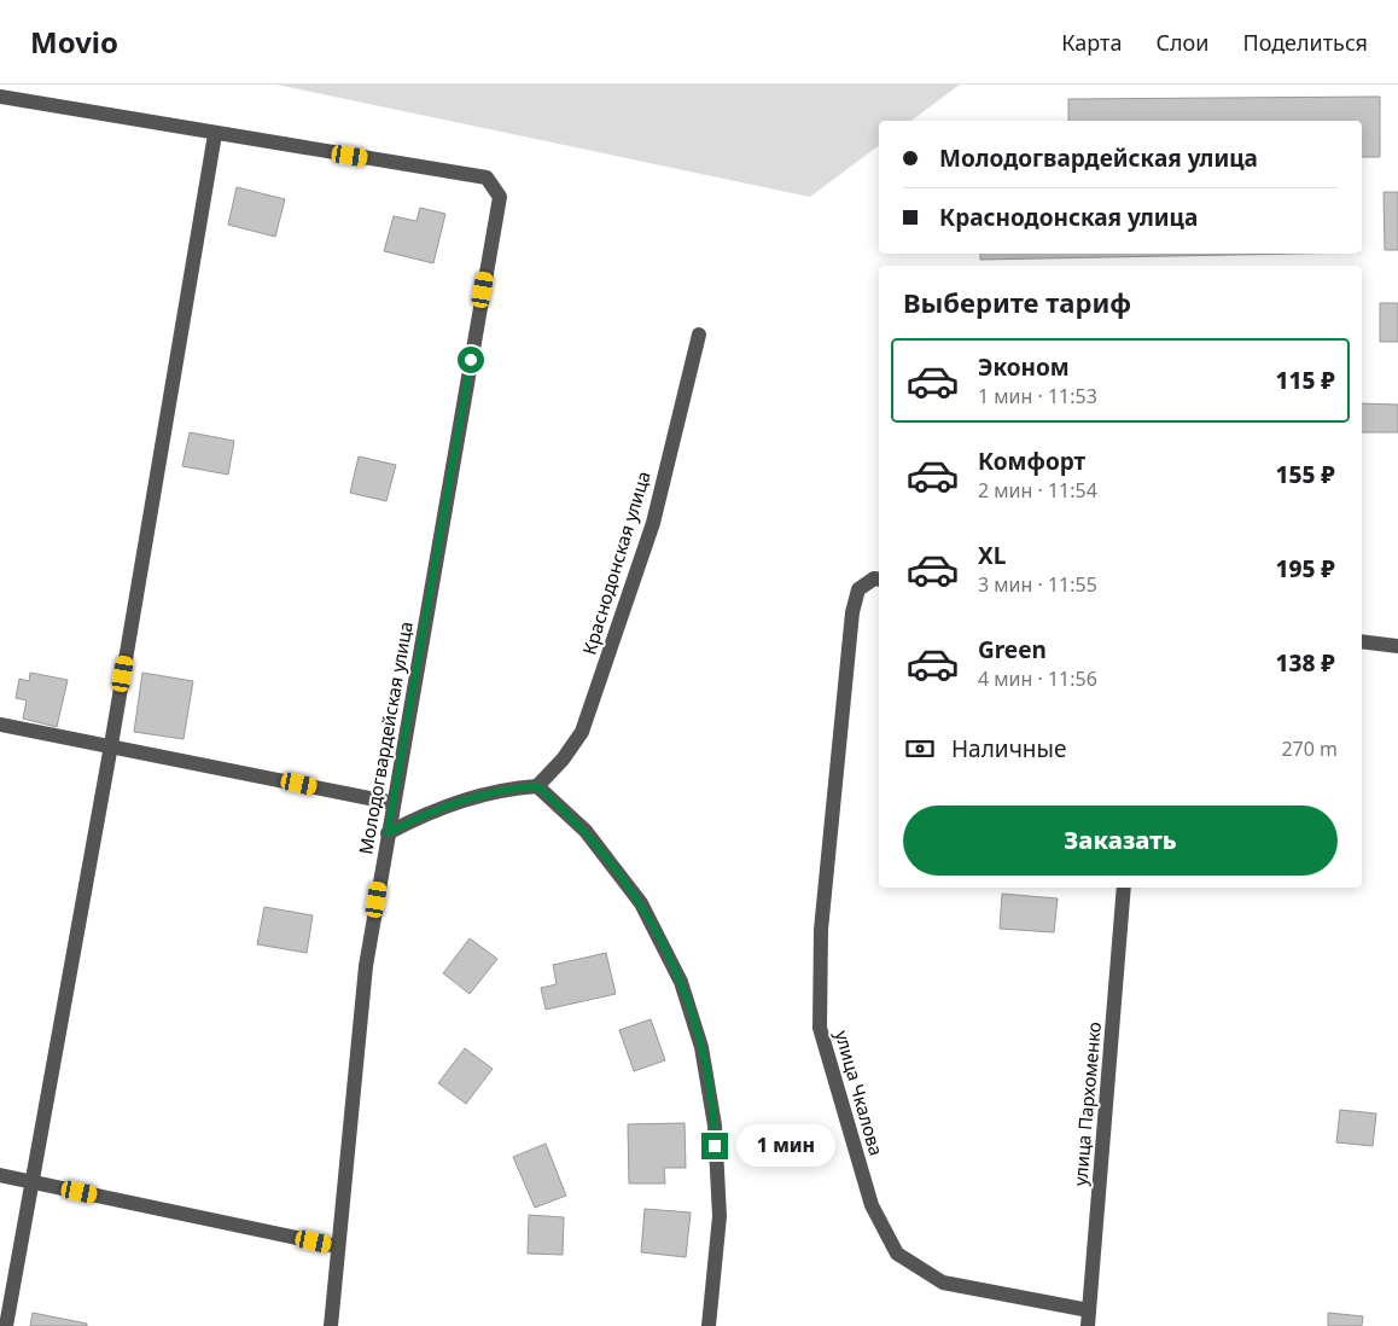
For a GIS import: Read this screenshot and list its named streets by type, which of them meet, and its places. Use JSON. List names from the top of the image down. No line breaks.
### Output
{"streets":{"street":["Краснодонская улица","Молодогвардейская улица","улица Чкалова","улица Пархоменко"]},"crossings":[["улица Чкалова","улица Пархоменко"]],"page":{"header":"Movio","nav":["Карта","Слои","Поделиться"],"banner":["Молодогвардейская улица","Краснодонская улица"],"heading":"Выберите тариф","list":[{"name":"Эконом","note":"1 мин · 11:53","value":"115 ₽"},{"name":"Комфорт","note":"2 мин · 11:54","value":"155 ₽"},{"name":"XL","note":"3 мин · 11:55","value":"195 ₽"},{"name":"Green","note":"4 мин · 11:56","value":"138 ₽"}],"pay":["Наличные","270 m"],"buttons":"Заказать","bubble":"1 мин"}}
